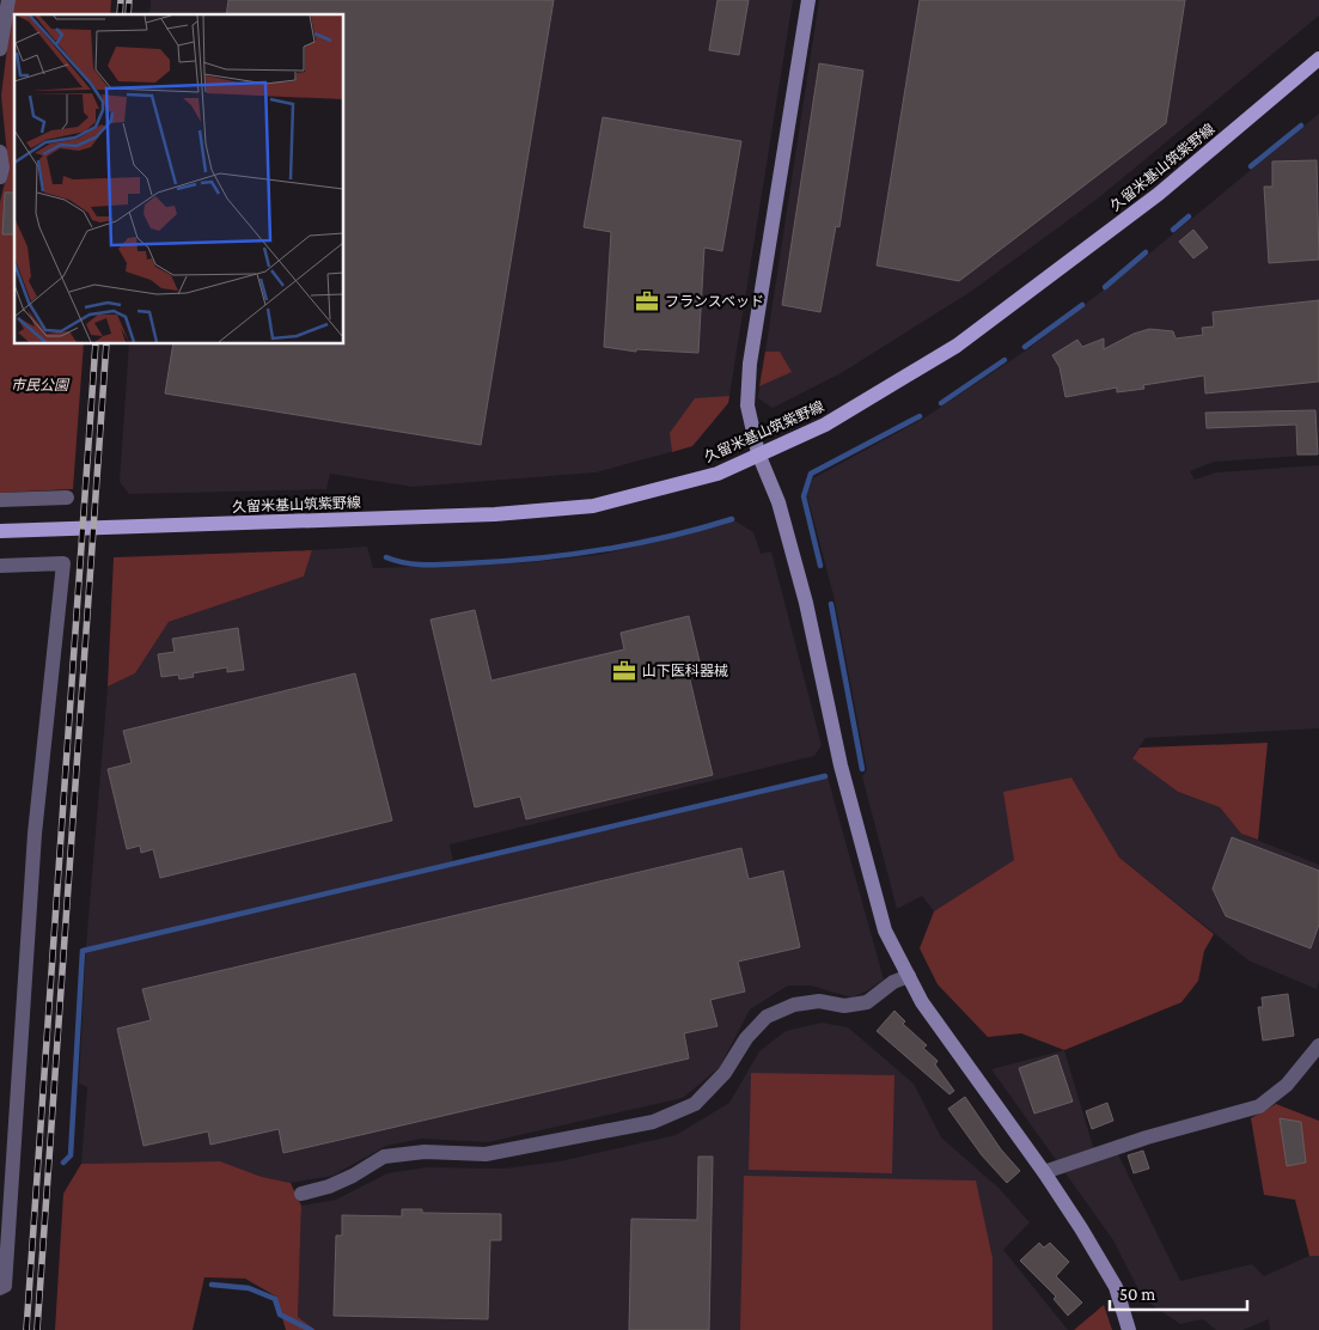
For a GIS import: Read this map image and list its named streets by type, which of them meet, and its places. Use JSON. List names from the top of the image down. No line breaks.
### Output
{"streets":{"main road":["久留米基山筑紫野線"]},"parks":["市民公園"],"places":{"office":["フランスベッド","山下医科器械"]},"scale_bar":"50 m"}
